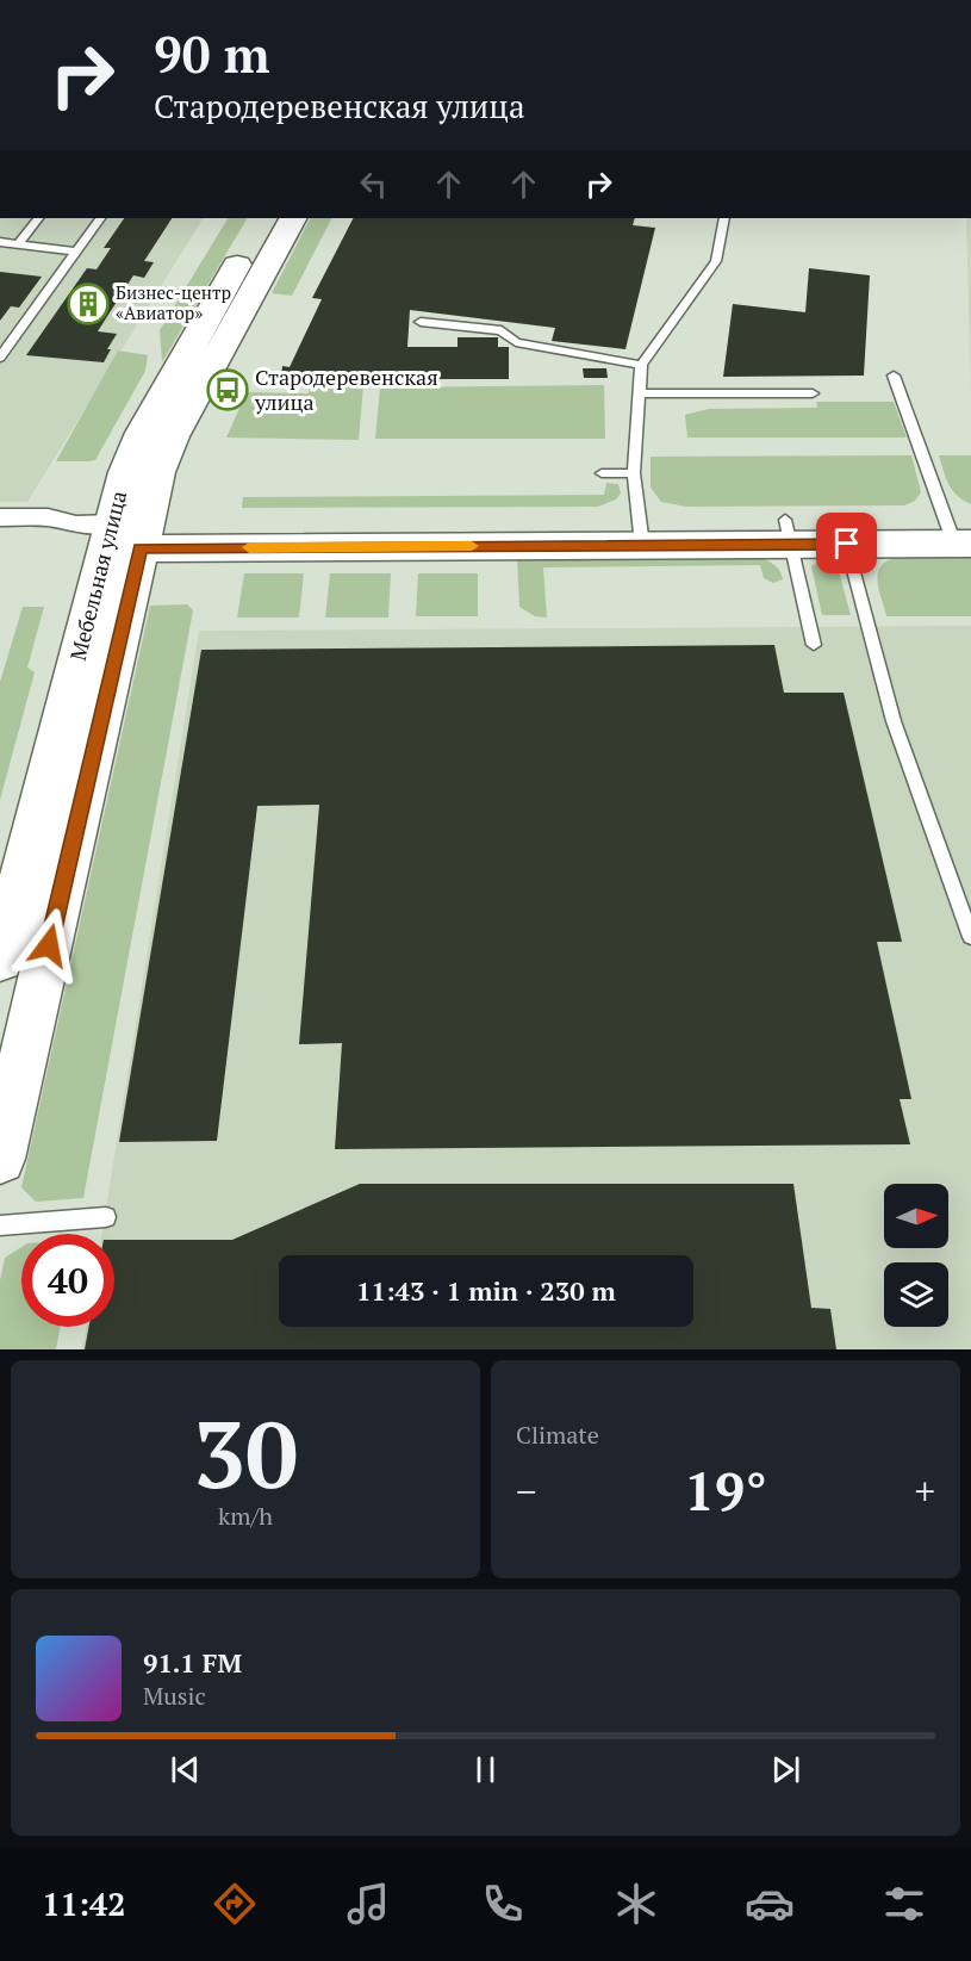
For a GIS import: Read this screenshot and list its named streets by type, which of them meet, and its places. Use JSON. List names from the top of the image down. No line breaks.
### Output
{"streets":{"street":["Мебельная улица"]},"places":{"building":["Бизнес-центр «Авиатор»"],"bus stop":["Стародеревенская улица"]},"north":"right","page":{"turn":["90 m","Стародеревенская улица"],"limit":"40","trip":"11:43 · 1 min · 230 m","tile":[["30","km/h"],"Climate"],"heat":["−","19°","+"],"song":["91.1 FM","Music"],"tabs":"11:42"}}
